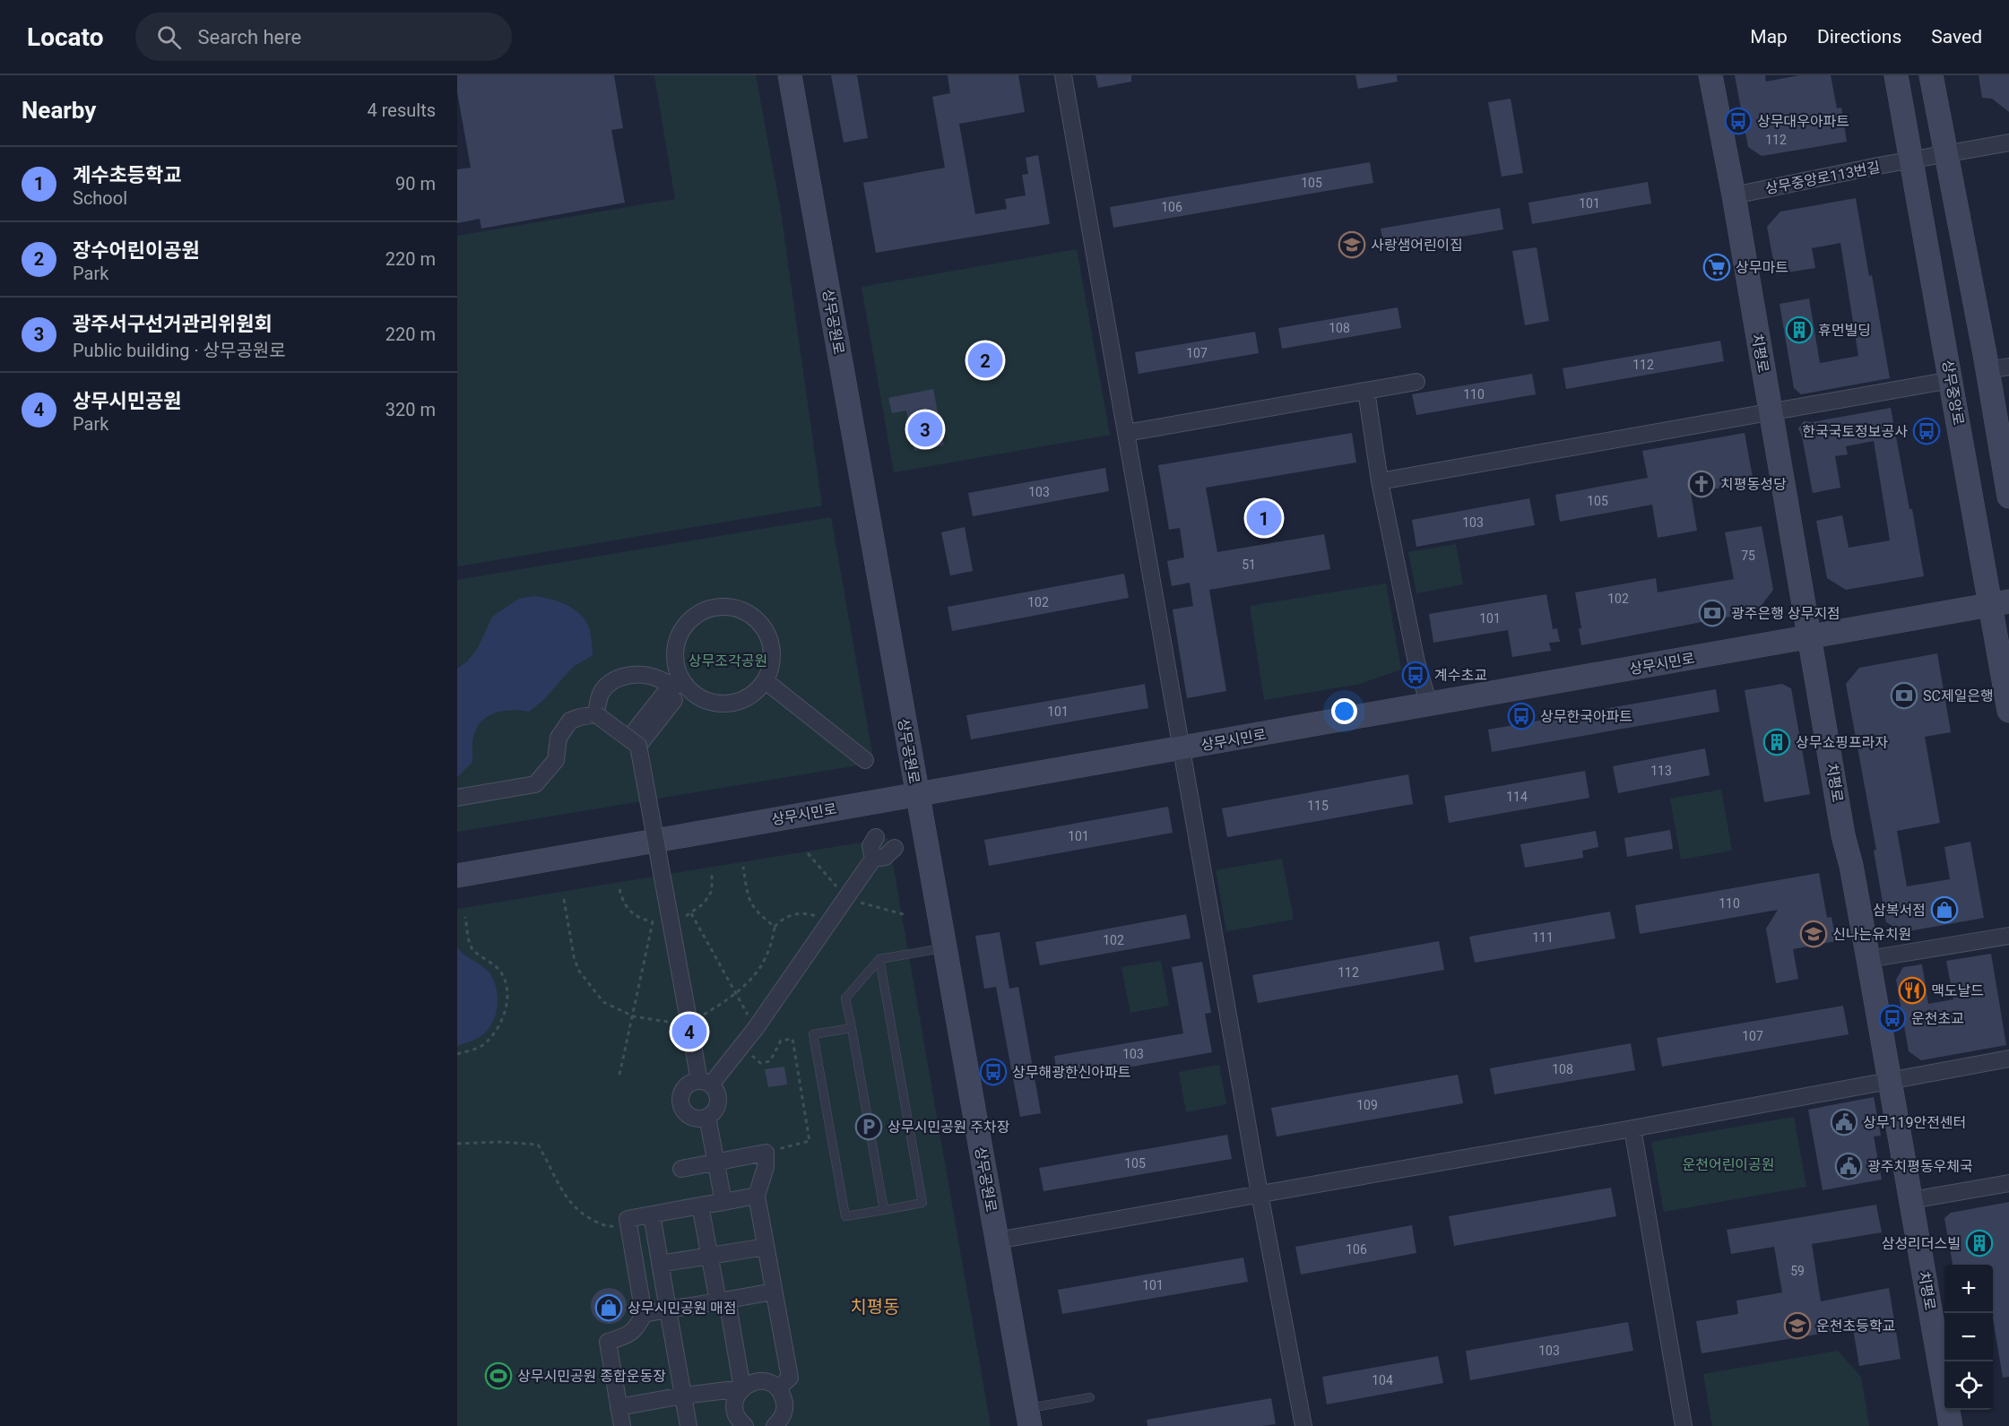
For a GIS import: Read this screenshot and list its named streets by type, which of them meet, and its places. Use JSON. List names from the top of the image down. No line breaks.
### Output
{"streets":{"street":["상무중앙로113번길","상무공원로","치평로","상무중앙로","상무시민로"]},"crossings":[["상무중앙로113번길","치평로"],["상무중앙로113번길","상무중앙로"],["상무공원로","상무시민로"],["치평로","상무시민로"],["상무중앙로","상무시민로"]],"districts":["치평동"],"parks":["상무조각공원","운천어린이공원"],"places":{"bus stop":["상무대우아파트","한국국토정보공사","계수초교","상무한국아파트","운천초교","상무해광한신아파트"],"school or university":["사랑샘어린이집","신나는유치원","운천초등학교"],"supermarket":["상무마트"],"building":["휴먼빌딩","상무쇼핑프라자","삼성리더스빌"],"church":["치평동성당"],"bank":["광주은행 상무지점","SC제일은행"],"shop":["삼복서점","상무시민공원 매점"],"restaurant":["맥도날드"],"public building":["상무119안전센터","광주치평동우체국"],"parking":["상무시민공원 주차장"],"sports":["상무시민공원 종합운동장"]},"house_numbers":["112","105","101","106","108","107","112","110","103","105","103","75","51","102","102","101","101","113","114","115","101","110","111","102","112","107","103","108","109","105","106","59","101","103","104"],"page":{"header":"Locato","search":"Search here","nav":["Map","Directions","Saved"],"heading":["Nearby","4 results"],"list":[{"mark":"1","name":"계수초등학교","note":"School","value":"90 m"},{"mark":"2","name":"장수어린이공원","note":"Park","value":"220 m"},{"mark":"3","name":"광주서구선거관리위원회","note":"Public building · 상무공원로","value":"220 m"},{"mark":"4","name":"상무시민공원","note":"Park","value":"320 m"}],"pins":["2","3","1","4"],"map_buttons":["+","−"]}}
